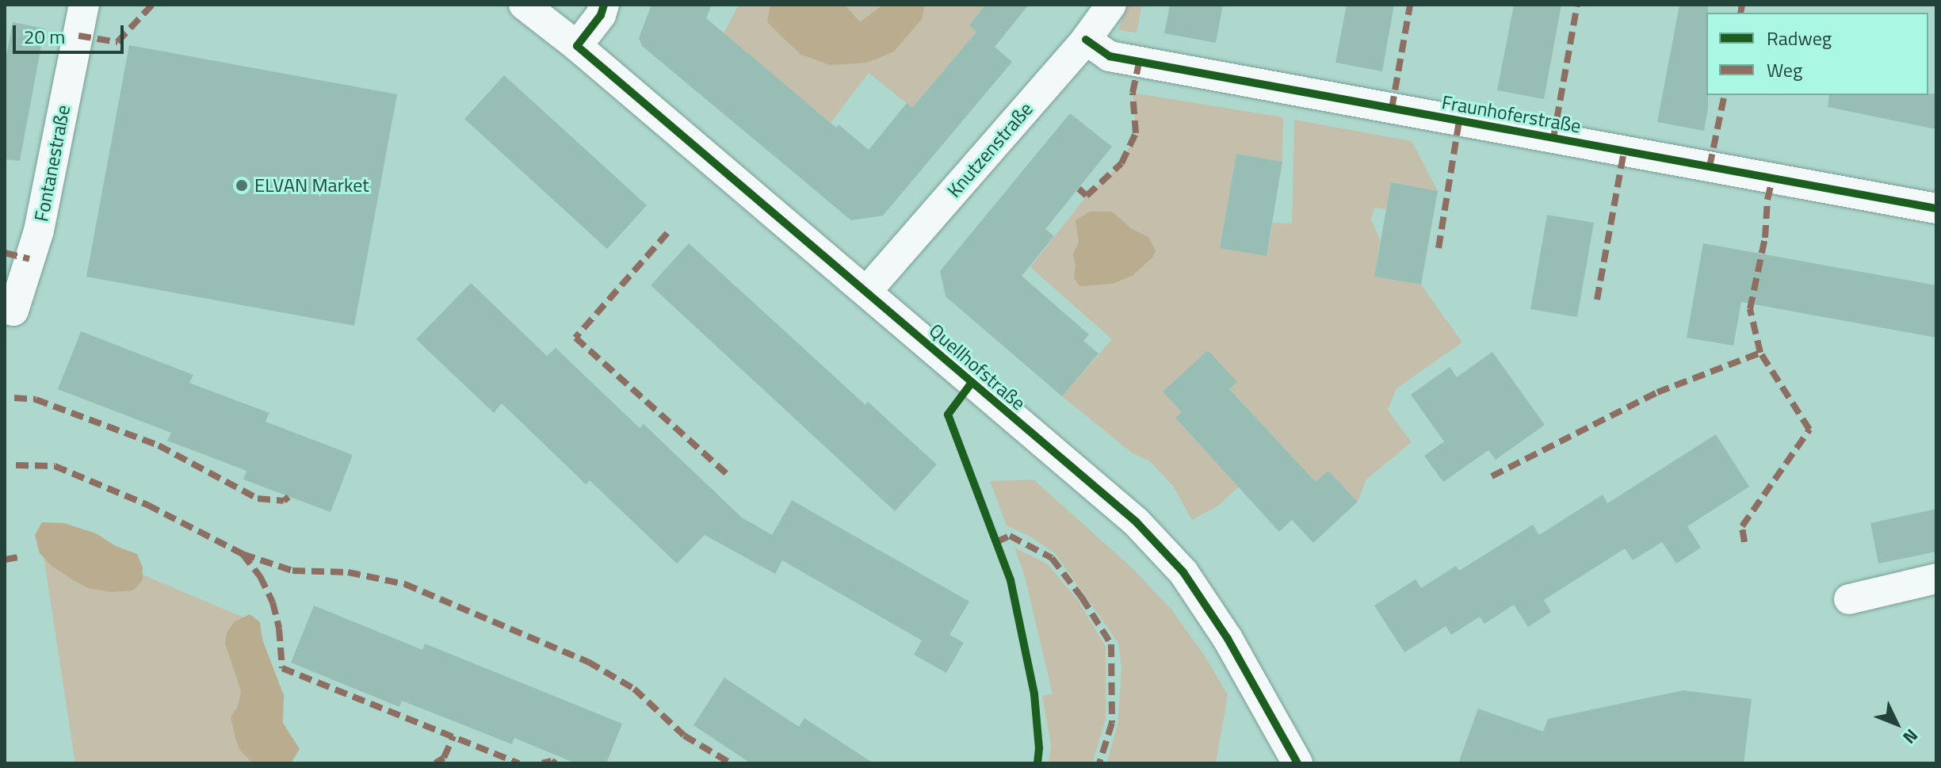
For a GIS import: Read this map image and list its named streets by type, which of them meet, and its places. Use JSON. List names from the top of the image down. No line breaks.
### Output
{"streets":{"street":["Fraunhoferstraße","Knutzenstraße","Fontanestraße","Quellhofstraße"]},"crossings":[["Fraunhoferstraße","Knutzenstraße"],["Knutzenstraße","Quellhofstraße"]],"places":["ELVAN Market"],"legend":["Radweg","Weg"],"scale_bar":"20 m","north":"bottom right"}
